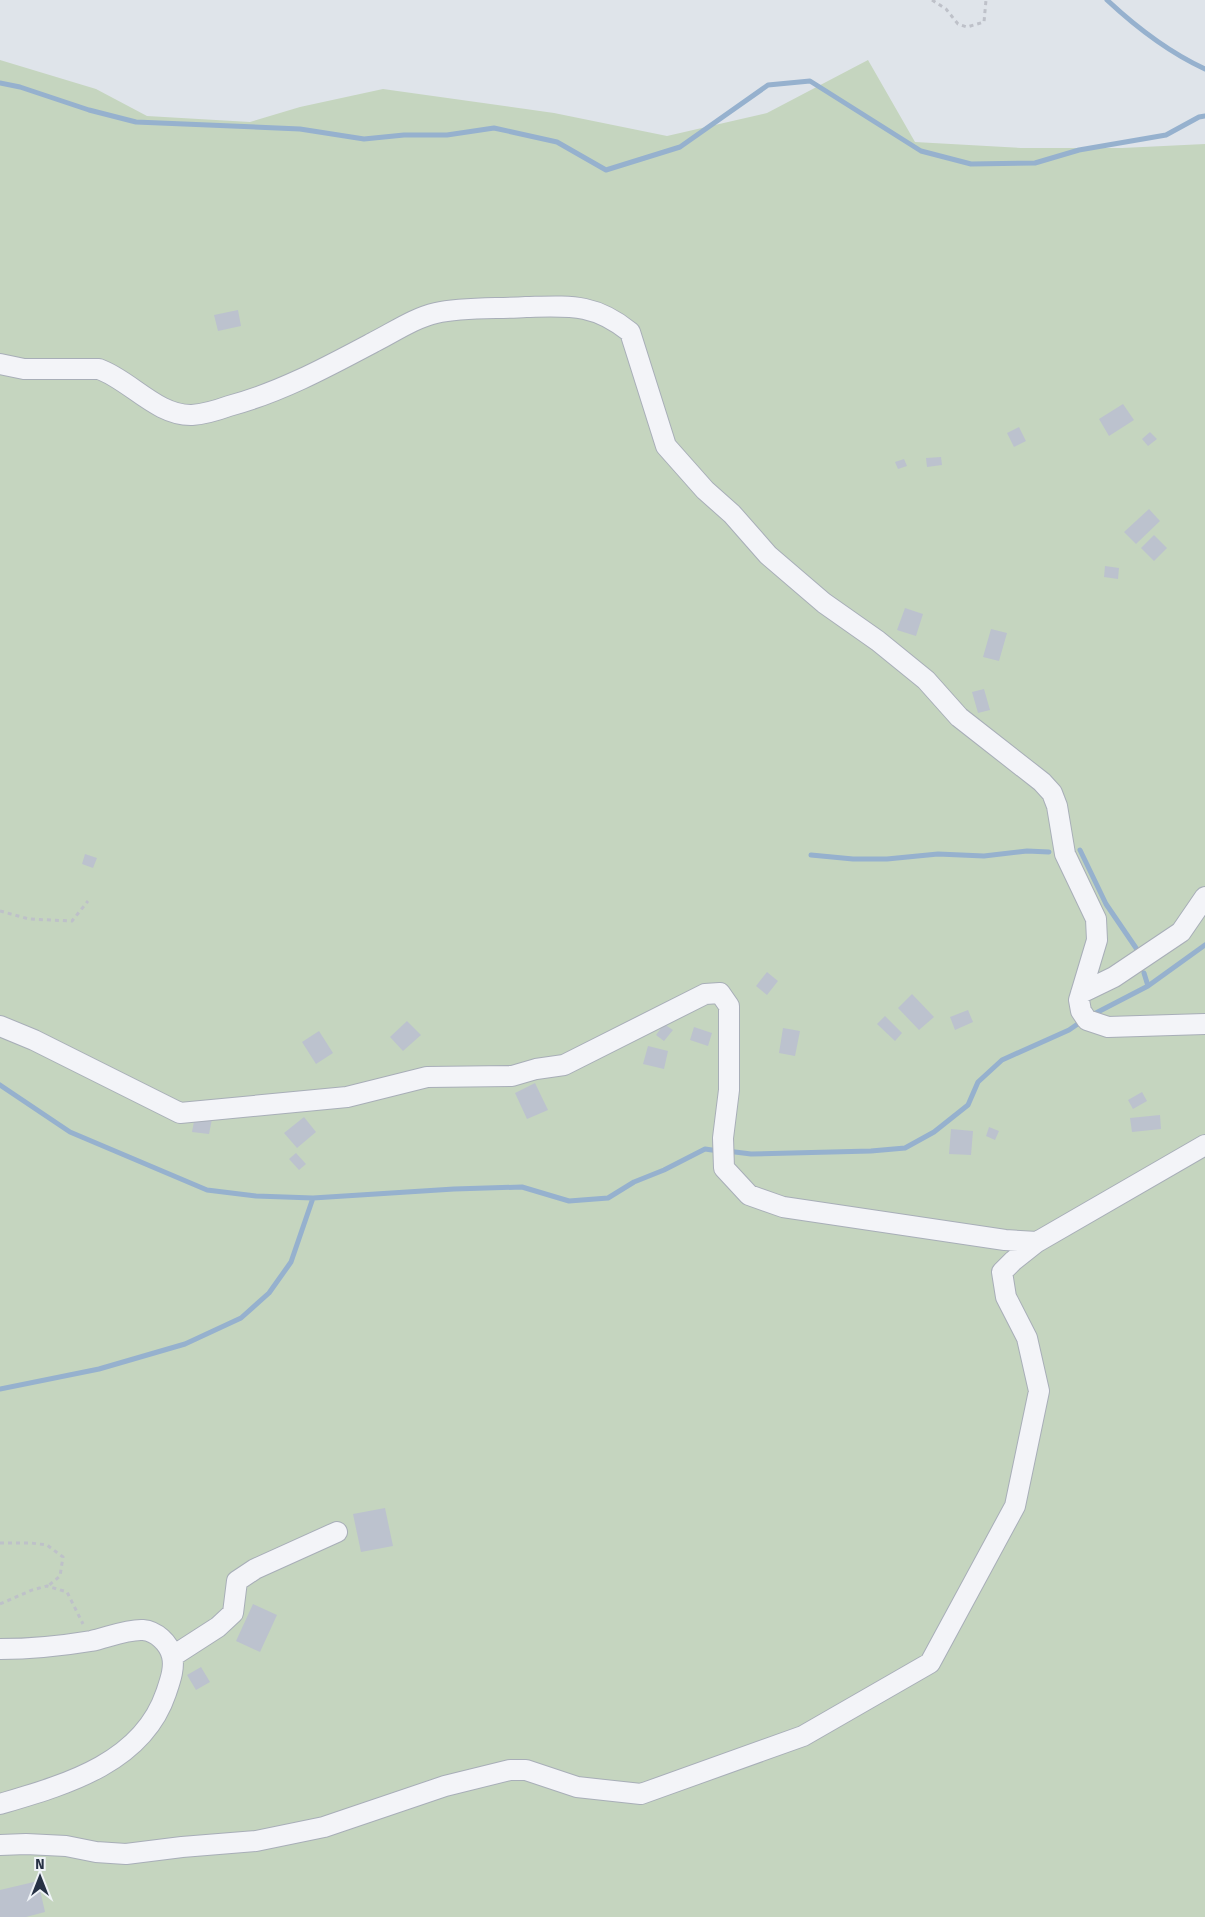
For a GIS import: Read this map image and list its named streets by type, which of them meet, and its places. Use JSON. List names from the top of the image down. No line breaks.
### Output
{"north":"top"}
